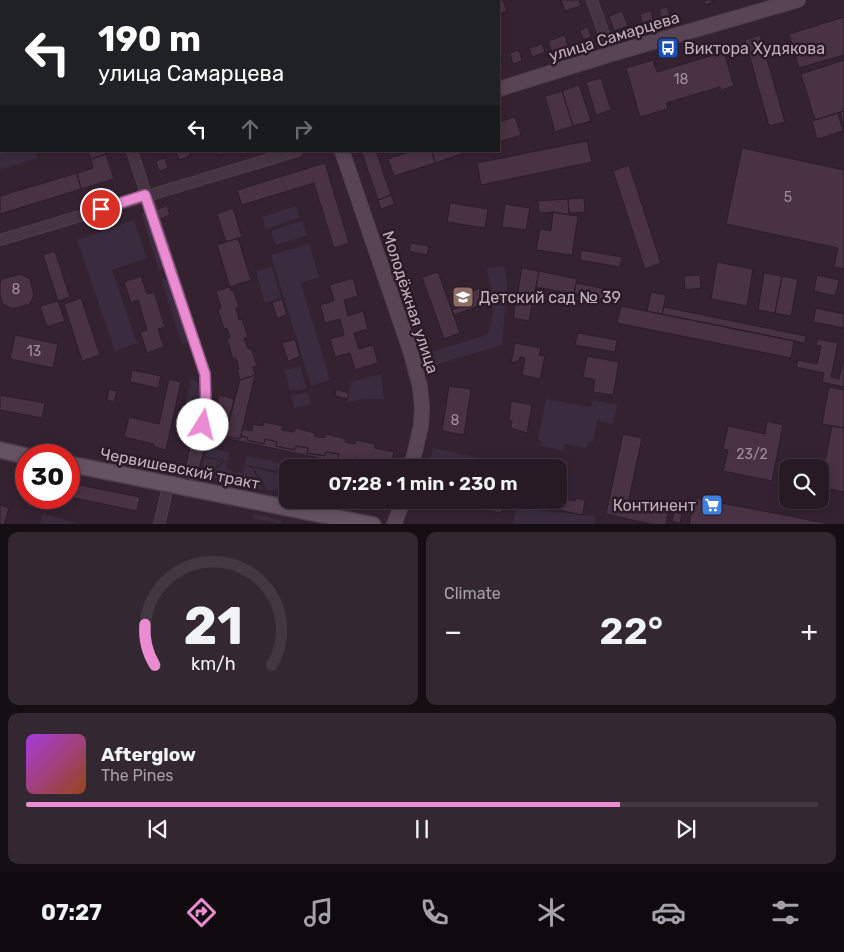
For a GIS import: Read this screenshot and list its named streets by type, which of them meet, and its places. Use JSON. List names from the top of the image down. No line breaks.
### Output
{"streets":{"main road":["Червишевский тракт"],"street":["улица Самарцева","Молодёжная улица"]},"places":{"bus stop":["Виктора Худякова"],"school or university":["Детский сад № 39"],"supermarket":["Континент"]},"house_numbers":["18","5","8","13","8","23/2"],"page":{"turn":["190 m","улица Самарцева"],"limit":"30","trip":"07:28 · 1 min · 230 m","tile":"Climate","heat":["−","22°","+"],"song":["Afterglow","The Pines"],"tabs":"07:27","gauge":["21","km/h"]}}
